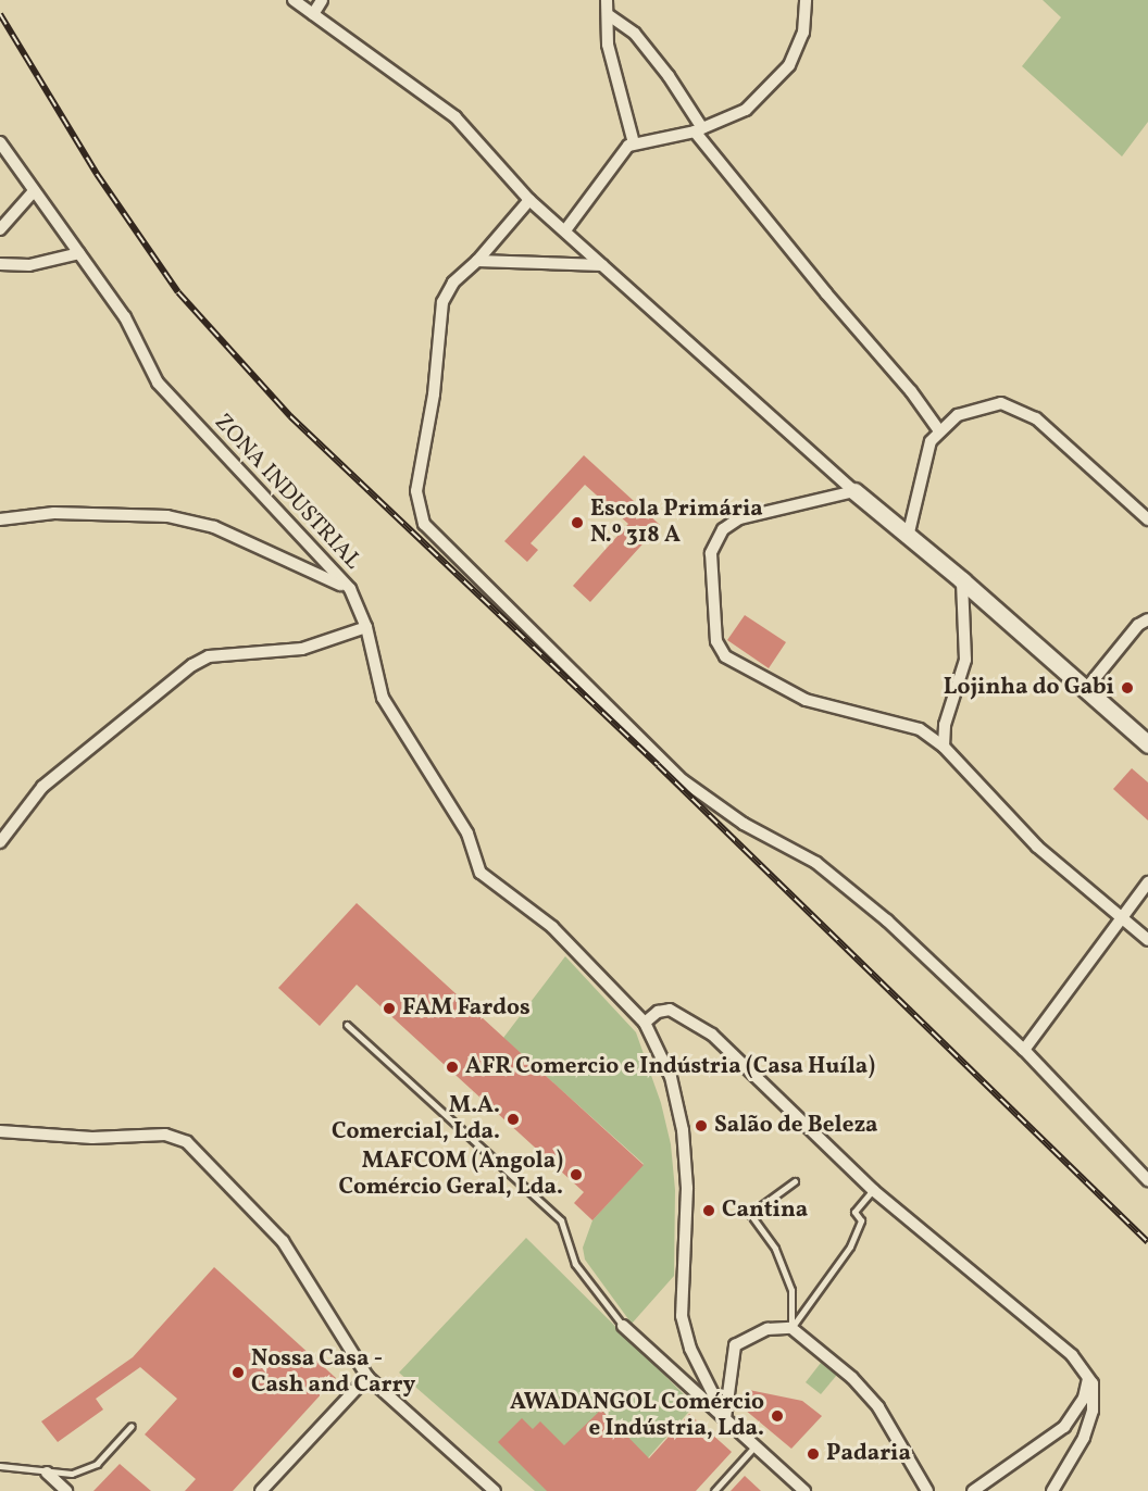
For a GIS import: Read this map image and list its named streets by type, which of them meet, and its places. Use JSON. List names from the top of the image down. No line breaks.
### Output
{"streets":{"street":["ZONA INDUSTRIAL"]},"places":["Escola Primária N.º 318 A","Lojinha do Gabi","FAM Fardos","AFR Comercio e Indústria (Casa Huíla)","M.A. Comercial, Lda.","Salão de Beleza","MAFCOM (Angola) Comércio Geral, Lda.","Cantina","Nossa Casa - Cash and Carry","AWADANGOL Comércio e Indústria, Lda.","Padaria"]}
